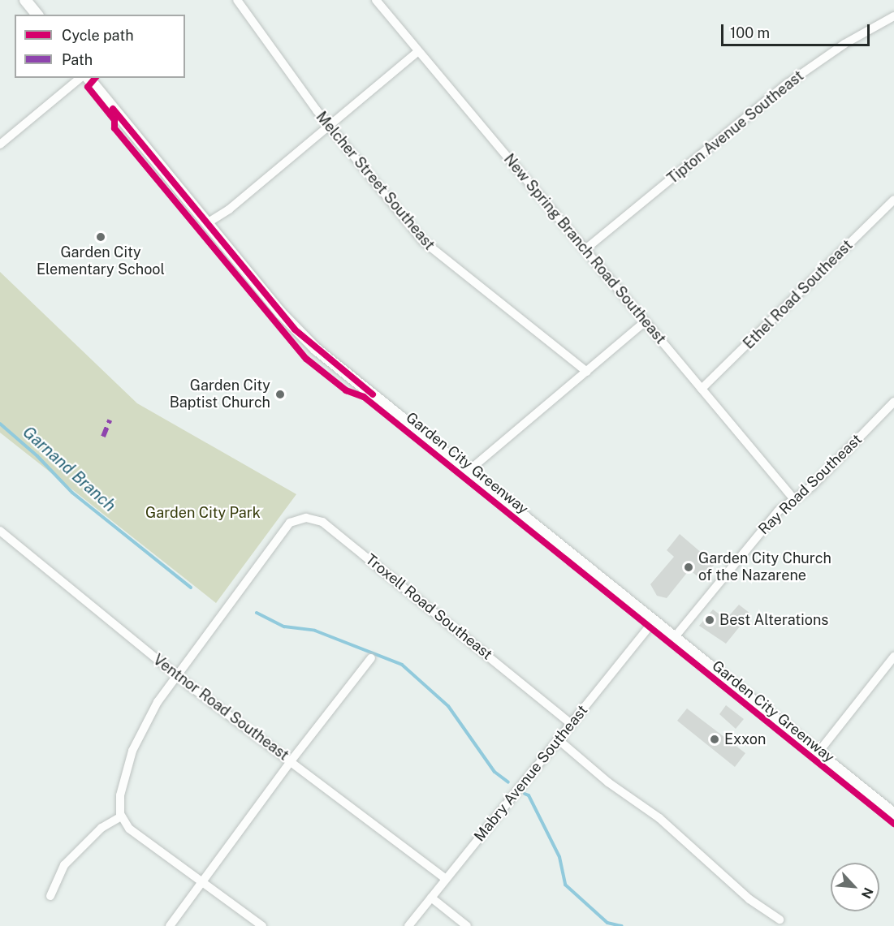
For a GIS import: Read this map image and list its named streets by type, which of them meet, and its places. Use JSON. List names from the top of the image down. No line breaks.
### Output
{"streets":{"street":["Tipton Avenue Southeast","Melcher Street Southeast","New Spring Branch Road Southeast","Ethel Road Southeast","Ray Road Southeast","Troxell Road Southeast","Ventnor Road Southeast","Mabry Avenue Southeast"],"cycle path":["Garden City Greenway"]},"crossings":[["Tipton Avenue Southeast","New Spring Branch Road Southeast"],["New Spring Branch Road Southeast","Ethel Road Southeast"],["New Spring Branch Road Southeast","Ray Road Southeast"],["Troxell Road Southeast","Ventnor Road Southeast"],["Troxell Road Southeast","Mabry Avenue Southeast"],["Ventnor Road Southeast","Mabry Avenue Southeast"]],"water":["Garnand Branch"],"parks":["Garden City Park"],"places":["Garden City Elementary School","Garden City Baptist Church","Garden City Church of the Nazarene","Best Alterations","Exxon"],"legend":["Cycle path","Path"],"scale_bar":"100 m","north":"bottom right"}
